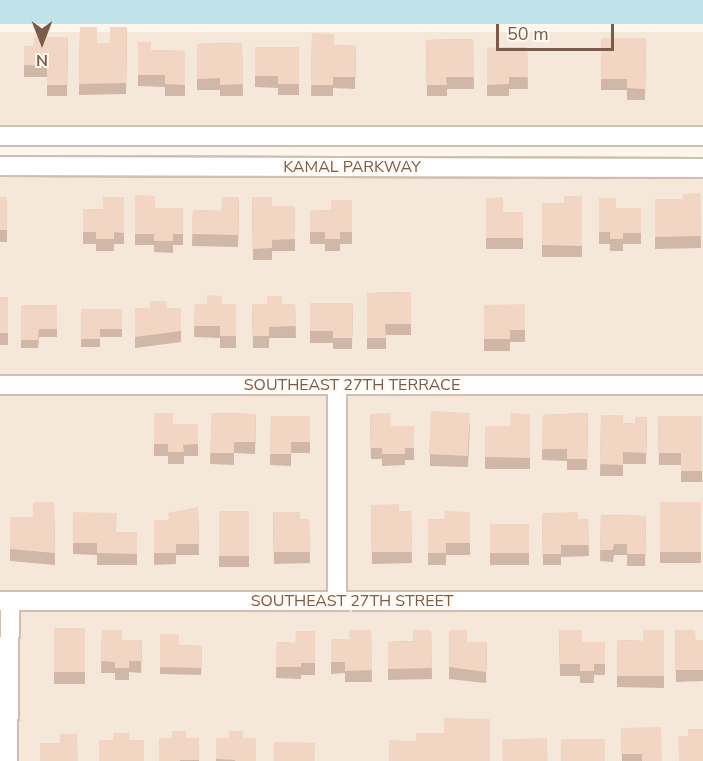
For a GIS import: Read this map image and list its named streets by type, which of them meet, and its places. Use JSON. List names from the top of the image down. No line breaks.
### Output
{"streets":{"street":["KAMAL PARKWAY","SOUTHEAST 27TH TERRACE","SOUTHEAST 27TH STREET"]},"scale_bar":"50 m","north":"bottom"}
